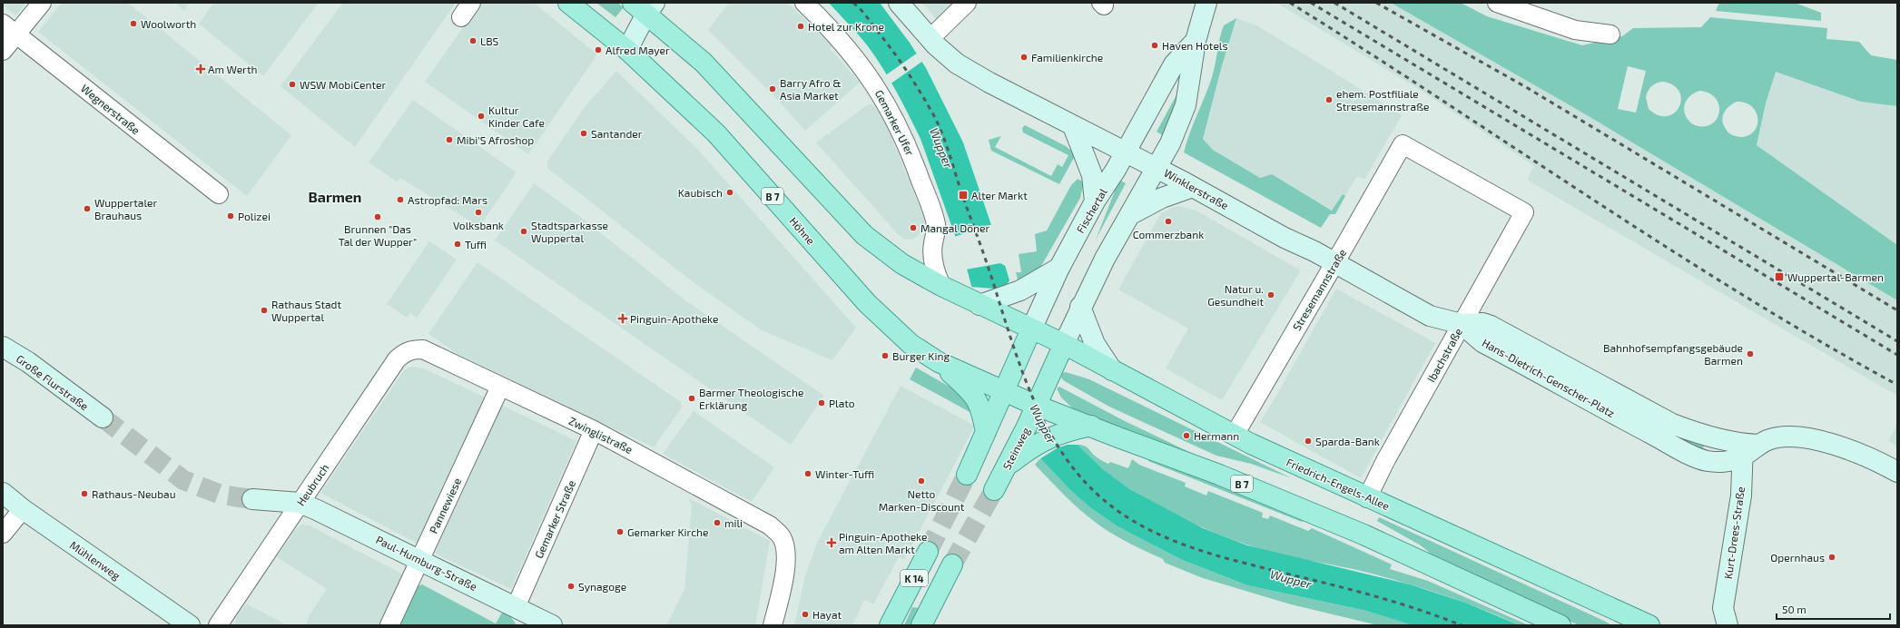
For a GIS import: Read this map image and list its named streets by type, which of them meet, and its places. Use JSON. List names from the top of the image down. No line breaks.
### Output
{"streets":{"main road":["Winklerstraße","B 7","Fischertal","Höhne","Hans-Dietrich-Genscher-Platz","Große Flurstraße","Steinweg","Friedrich-Engels-Allee","Kurt-Drees-Straße","Mühlenweg","Paul-Humburg-Straße","K 14"],"street":["Wegnerstraße","Gemarker Ufer","Stresemannstraße","Ibachstraße","Zwinglistraße","Heubruch","Pannewiese","Gemarker Straße"]},"crossings":[["Winklerstraße","Fischertal"],["Winklerstraße","Stresemannstraße"],["Winklerstraße","Ibachstraße"],["Winklerstraße","Hans-Dietrich-Genscher-Platz"],["B 7","Fischertal"],["B 7","Höhne"],["B 7","Steinweg"],["Fischertal","Höhne"],["Fischertal","Steinweg"],["Fischertal","Friedrich-Engels-Allee"],["Stresemannstraße","Ibachstraße"],["Stresemannstraße","Friedrich-Engels-Allee"],["Ibachstraße","Hans-Dietrich-Genscher-Platz"],["Ibachstraße","Friedrich-Engels-Allee"],["Hans-Dietrich-Genscher-Platz","Kurt-Drees-Straße"],["Zwinglistraße","Heubruch"],["Zwinglistraße","Pannewiese"],["Zwinglistraße","Gemarker Straße"],["Heubruch","Paul-Humburg-Straße"],["Pannewiese","Paul-Humburg-Straße"],["Gemarker Straße","Paul-Humburg-Straße"]],"districts":["Barmen"],"water":["Wupper"],"places":{"other":["Woolworth","Hotel zur Krone","LBS","Haven Hotels","Alfred Mayer","Familienkirche","WSW MobiCenter","Barry Afro & Asia Market","ehem. Postfiliale Stresemannstraße","Kultur Kinder Cafe","Santander","Mibi'S Afroshop","Kaubisch","Astropfad: Mars","Wuppertaler Brauhaus","Volksbank","Polizei","Brunnen \"Das Tal der Wupper\"","Commerzbank","Mangal Döner","Stadtsparkasse Wuppertal","Tuffi","Natur u. Gesundheit","Rathaus Stadt Wuppertal","Bahnhofsempfangsgebäude Barmen","Burger King","Barmer Theologische Erklärung","Plato","Hermann","Sparda-Bank","Winter-Tuffi","Netto Marken-Discount","Rathaus-Neubau","mili","Gemarker Kirche","Opernhaus","Synagoge","Hayat"],"health":["Am Werth","Pinguin-Apotheke","Pinguin-Apotheke am Alten Markt"],"transit":["Alter Markt","Wuppertal-Barmen"]},"scale_bar":"50 m"}
